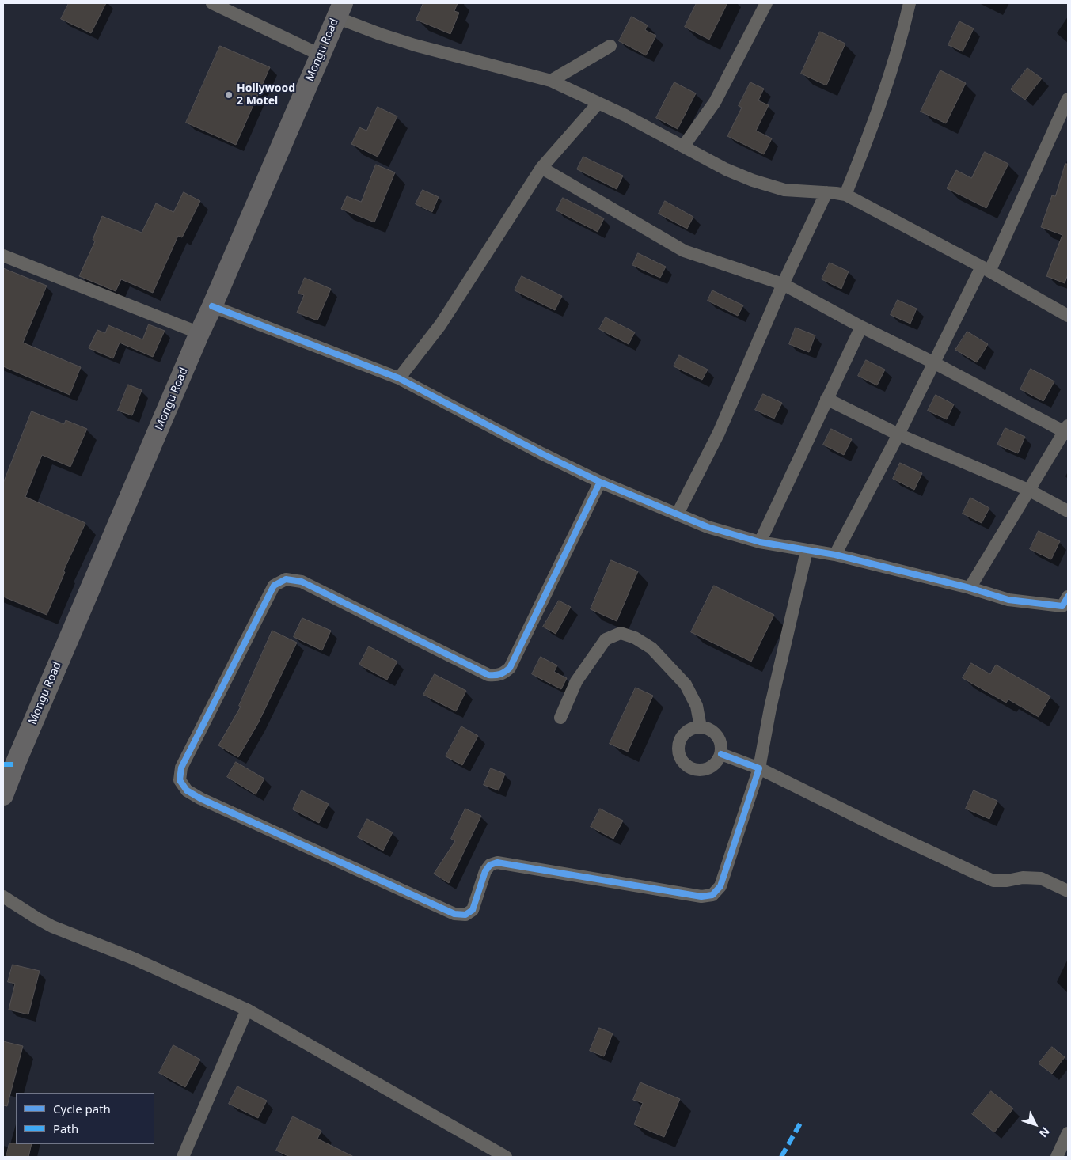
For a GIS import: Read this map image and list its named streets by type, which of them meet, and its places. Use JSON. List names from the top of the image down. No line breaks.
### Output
{"streets":{"main road":["Mongu Road"]},"places":["Hollywood 2 Motel"],"legend":["Cycle path","Path"],"north":"bottom right"}
